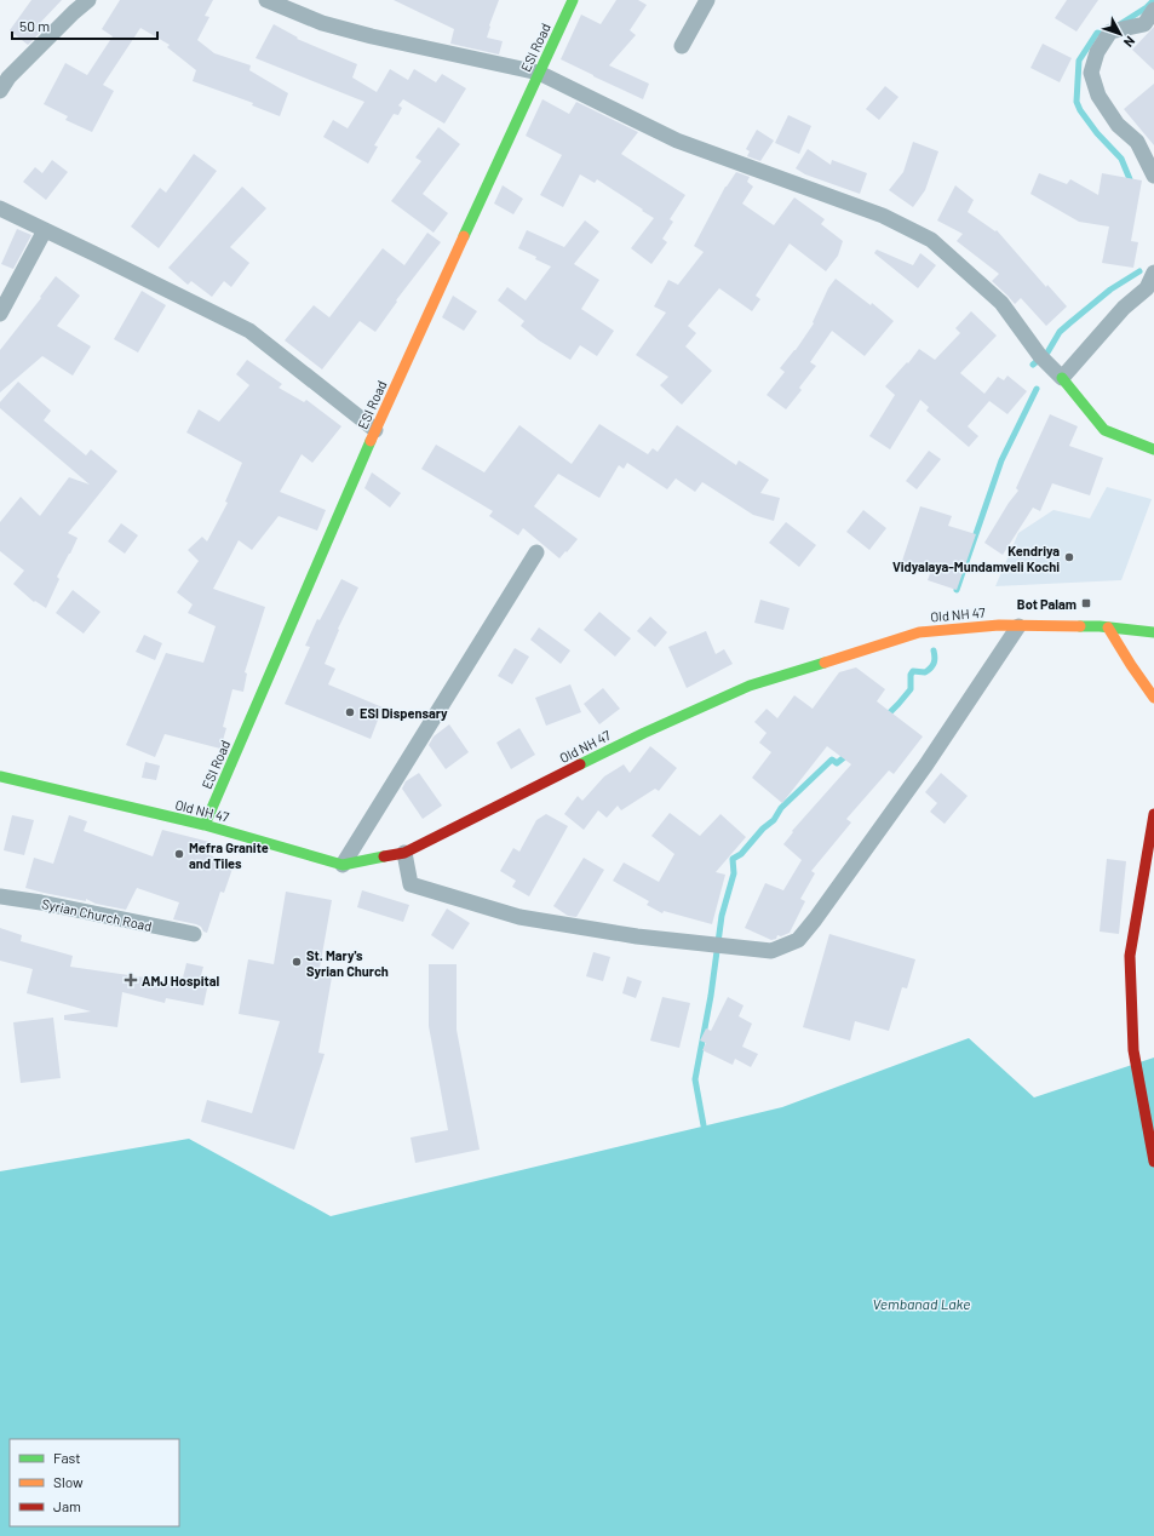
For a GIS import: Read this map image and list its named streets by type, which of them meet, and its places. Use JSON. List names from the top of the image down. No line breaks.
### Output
{"streets":{"main road":["ESI Road","Old NH 47"],"street":["Syrian Church Road"]},"crossings":[["ESI Road","Old NH 47"]],"water":["Vembanad Lake"],"places":{"other":["Kendriya Vidyalaya-Mundamveli Kochi","ESI Dispensary","Mefra Granite and Tiles","St. Mary's Syrian Church"],"transit":["Bot Palam"],"health":["AMJ Hospital"]},"legend":["Fast","Slow","Jam"],"scale_bar":"50 m","north":"bottom right"}
